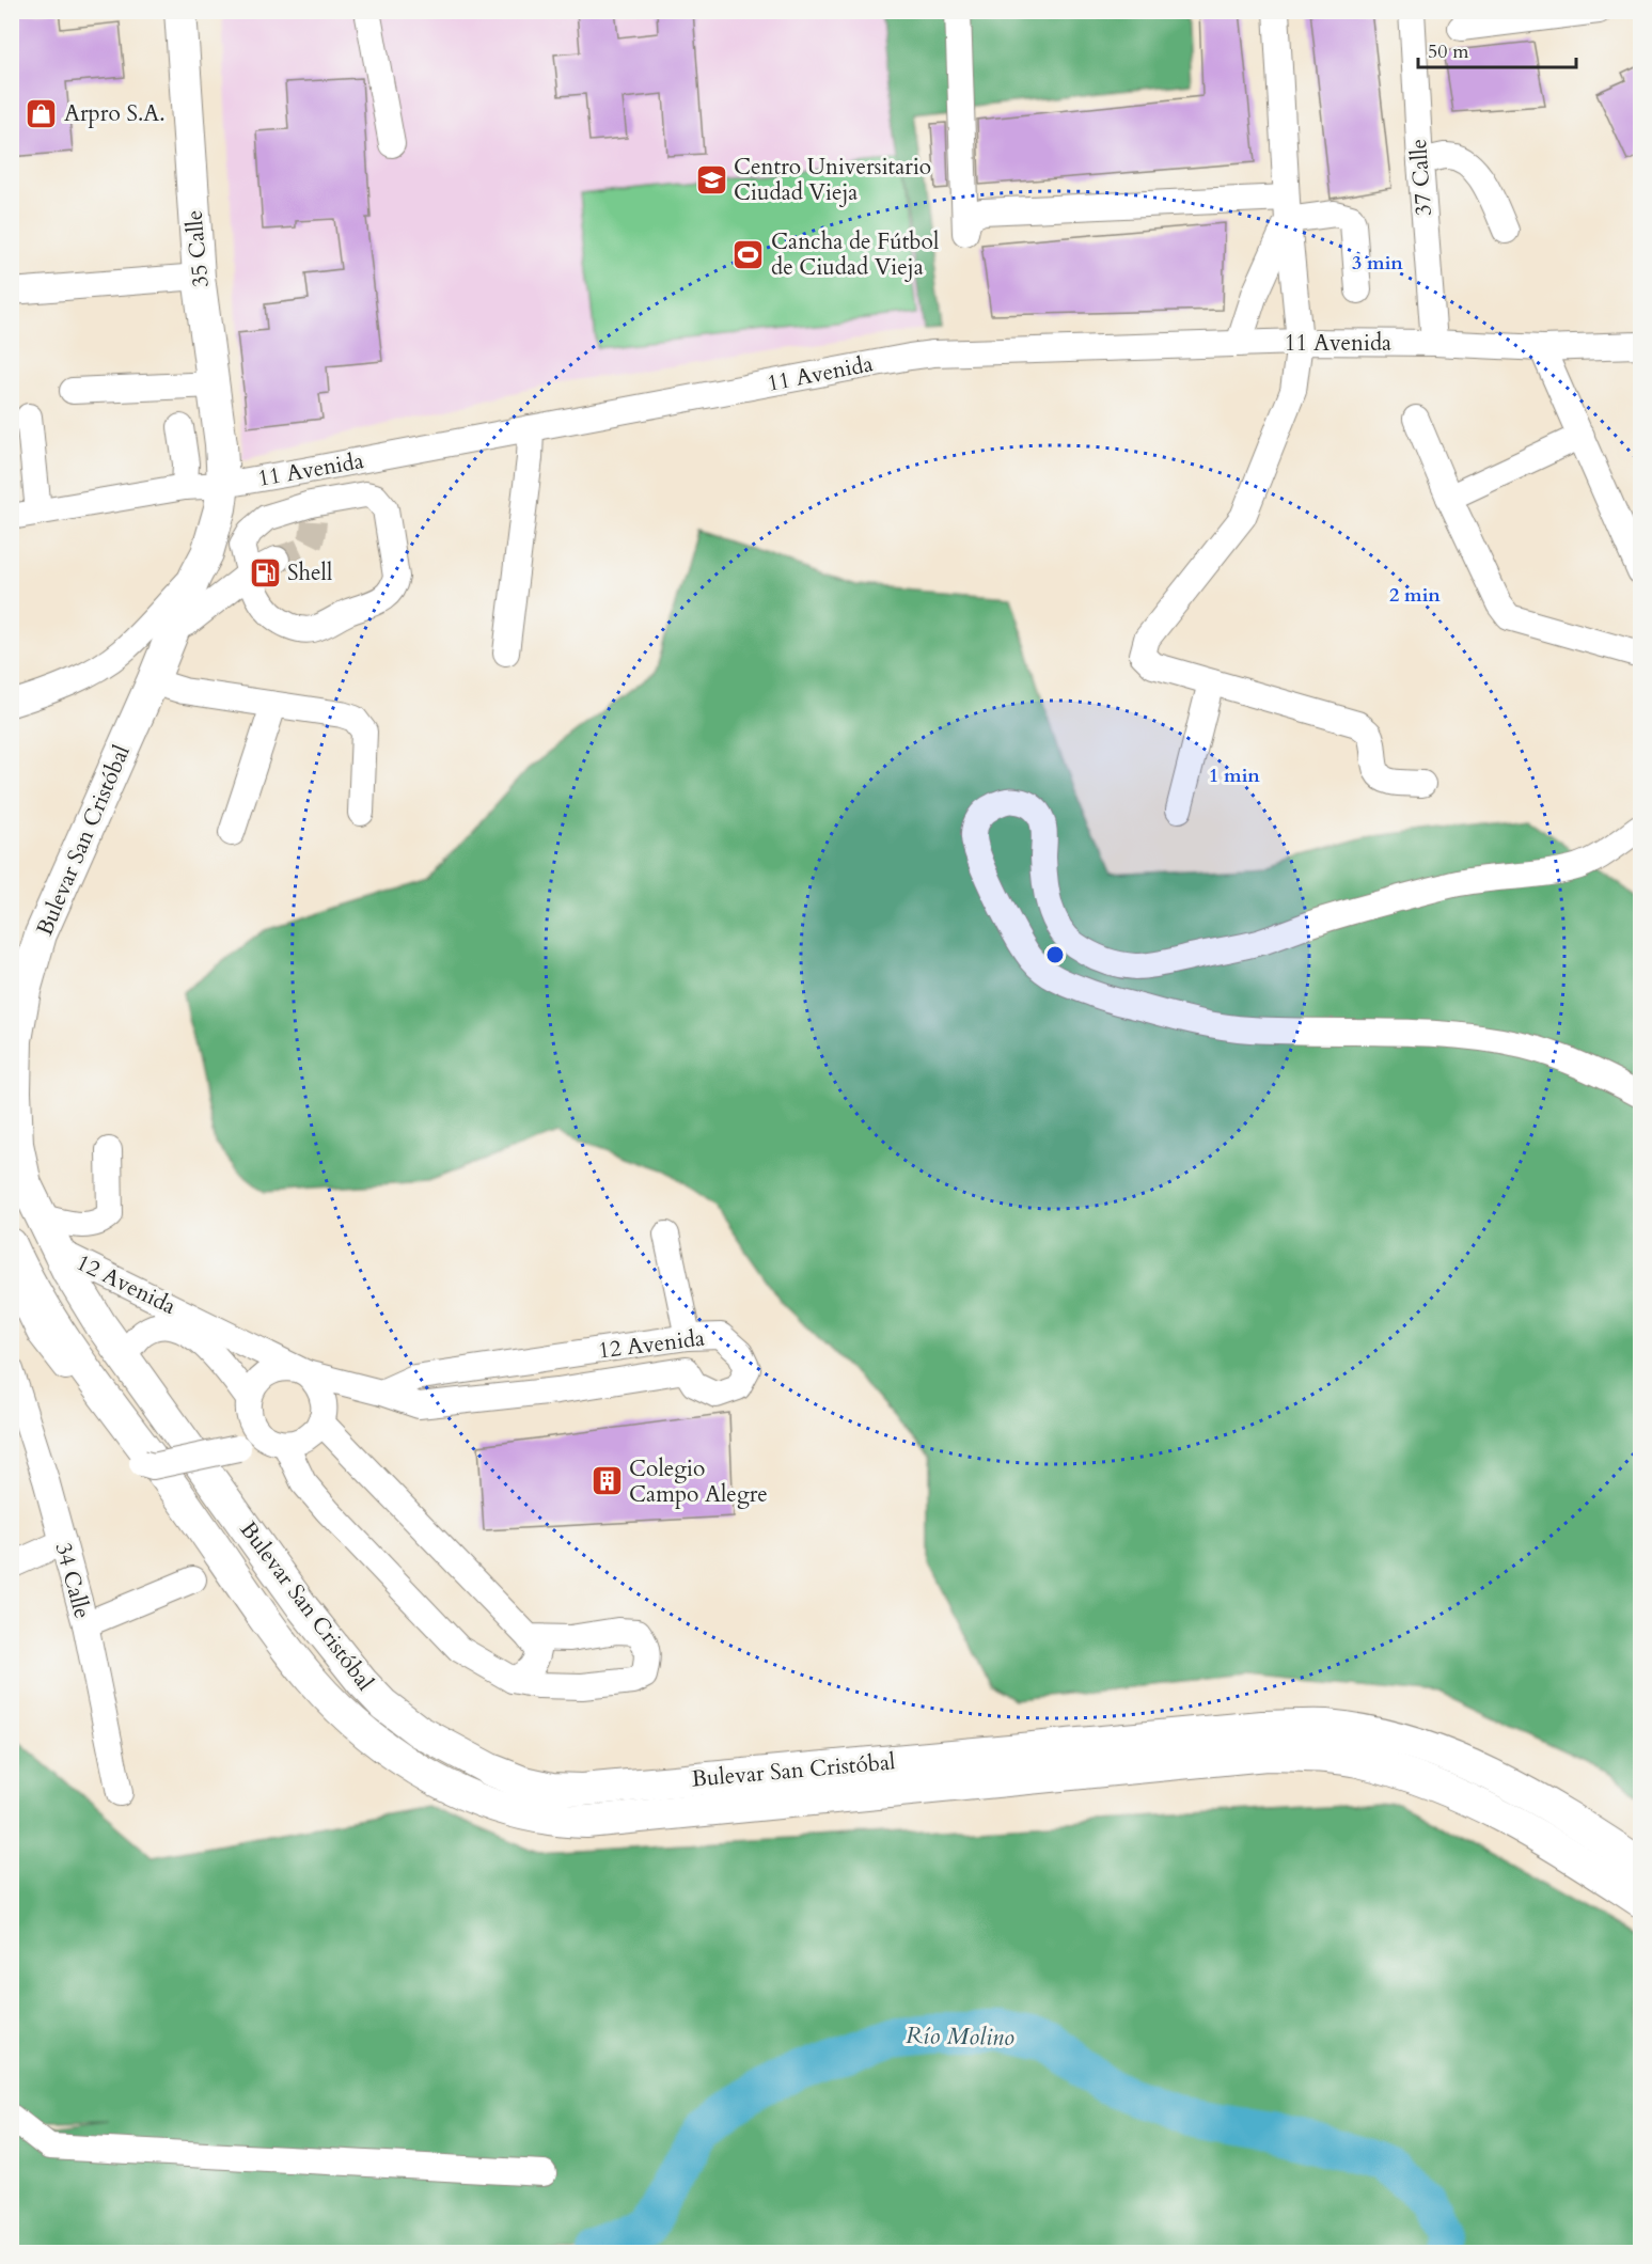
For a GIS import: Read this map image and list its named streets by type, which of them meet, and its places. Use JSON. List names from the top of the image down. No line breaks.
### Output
{"streets":{"main road":["35 Calle","Bulevar San Cristóbal"],"street":["37 Calle","11 Avenida","12 Avenida","34 Calle"]},"crossings":[["37 Calle","11 Avenida"],["35 Calle","11 Avenida"],["35 Calle","Bulevar San Cristóbal"],["11 Avenida","Bulevar San Cristóbal"],["Bulevar San Cristóbal","12 Avenida"]],"water":["Río Molino"],"places":{"shop":["Arpro S.A."],"school or university":["Centro Universitario Ciudad Vieja"],"sports":["Cancha de Fútbol de Ciudad Vieja"],"fuel station":["Shell"],"building":["Colegio Campo Alegre"]},"scale_bar":"50 m","rings":["3 min","2 min","1 min"]}
